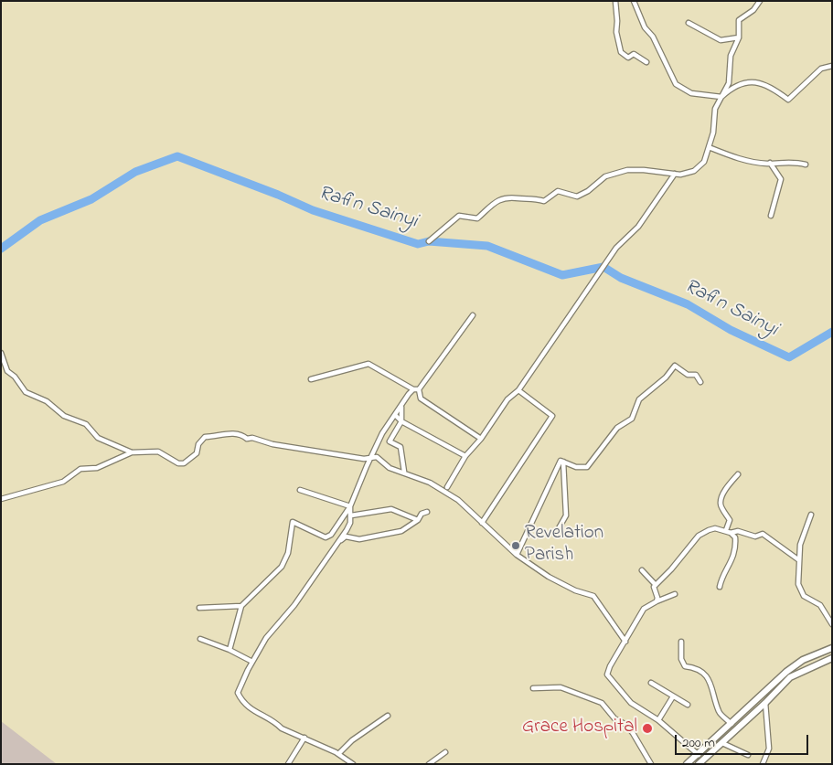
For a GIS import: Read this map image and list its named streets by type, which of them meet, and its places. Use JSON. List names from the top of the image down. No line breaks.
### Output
{"water":["Rafin Sainyi"],"places":["Revelation Parish","Grace Hospital"],"scale_bar":"200 m"}
